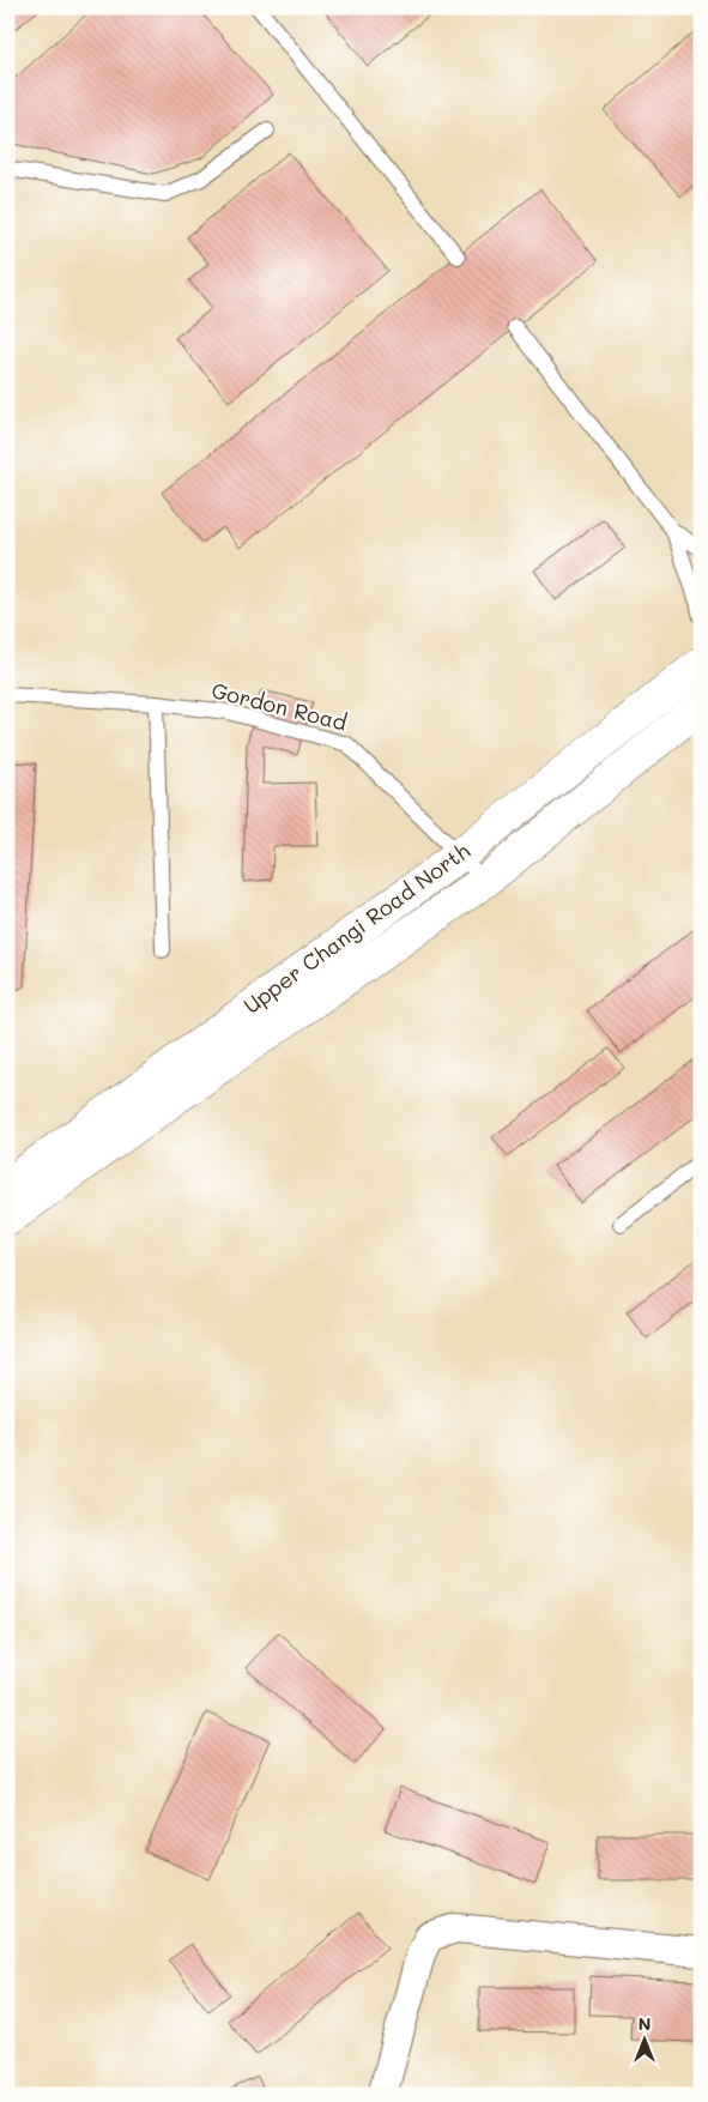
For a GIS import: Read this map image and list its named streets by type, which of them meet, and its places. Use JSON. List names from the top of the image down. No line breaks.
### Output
{"streets":{"street":["Upper Changi Road North"],"lane":["Gordon Road"]},"crossings":[["Gordon Road","Upper Changi Road North"]],"north":"top"}
